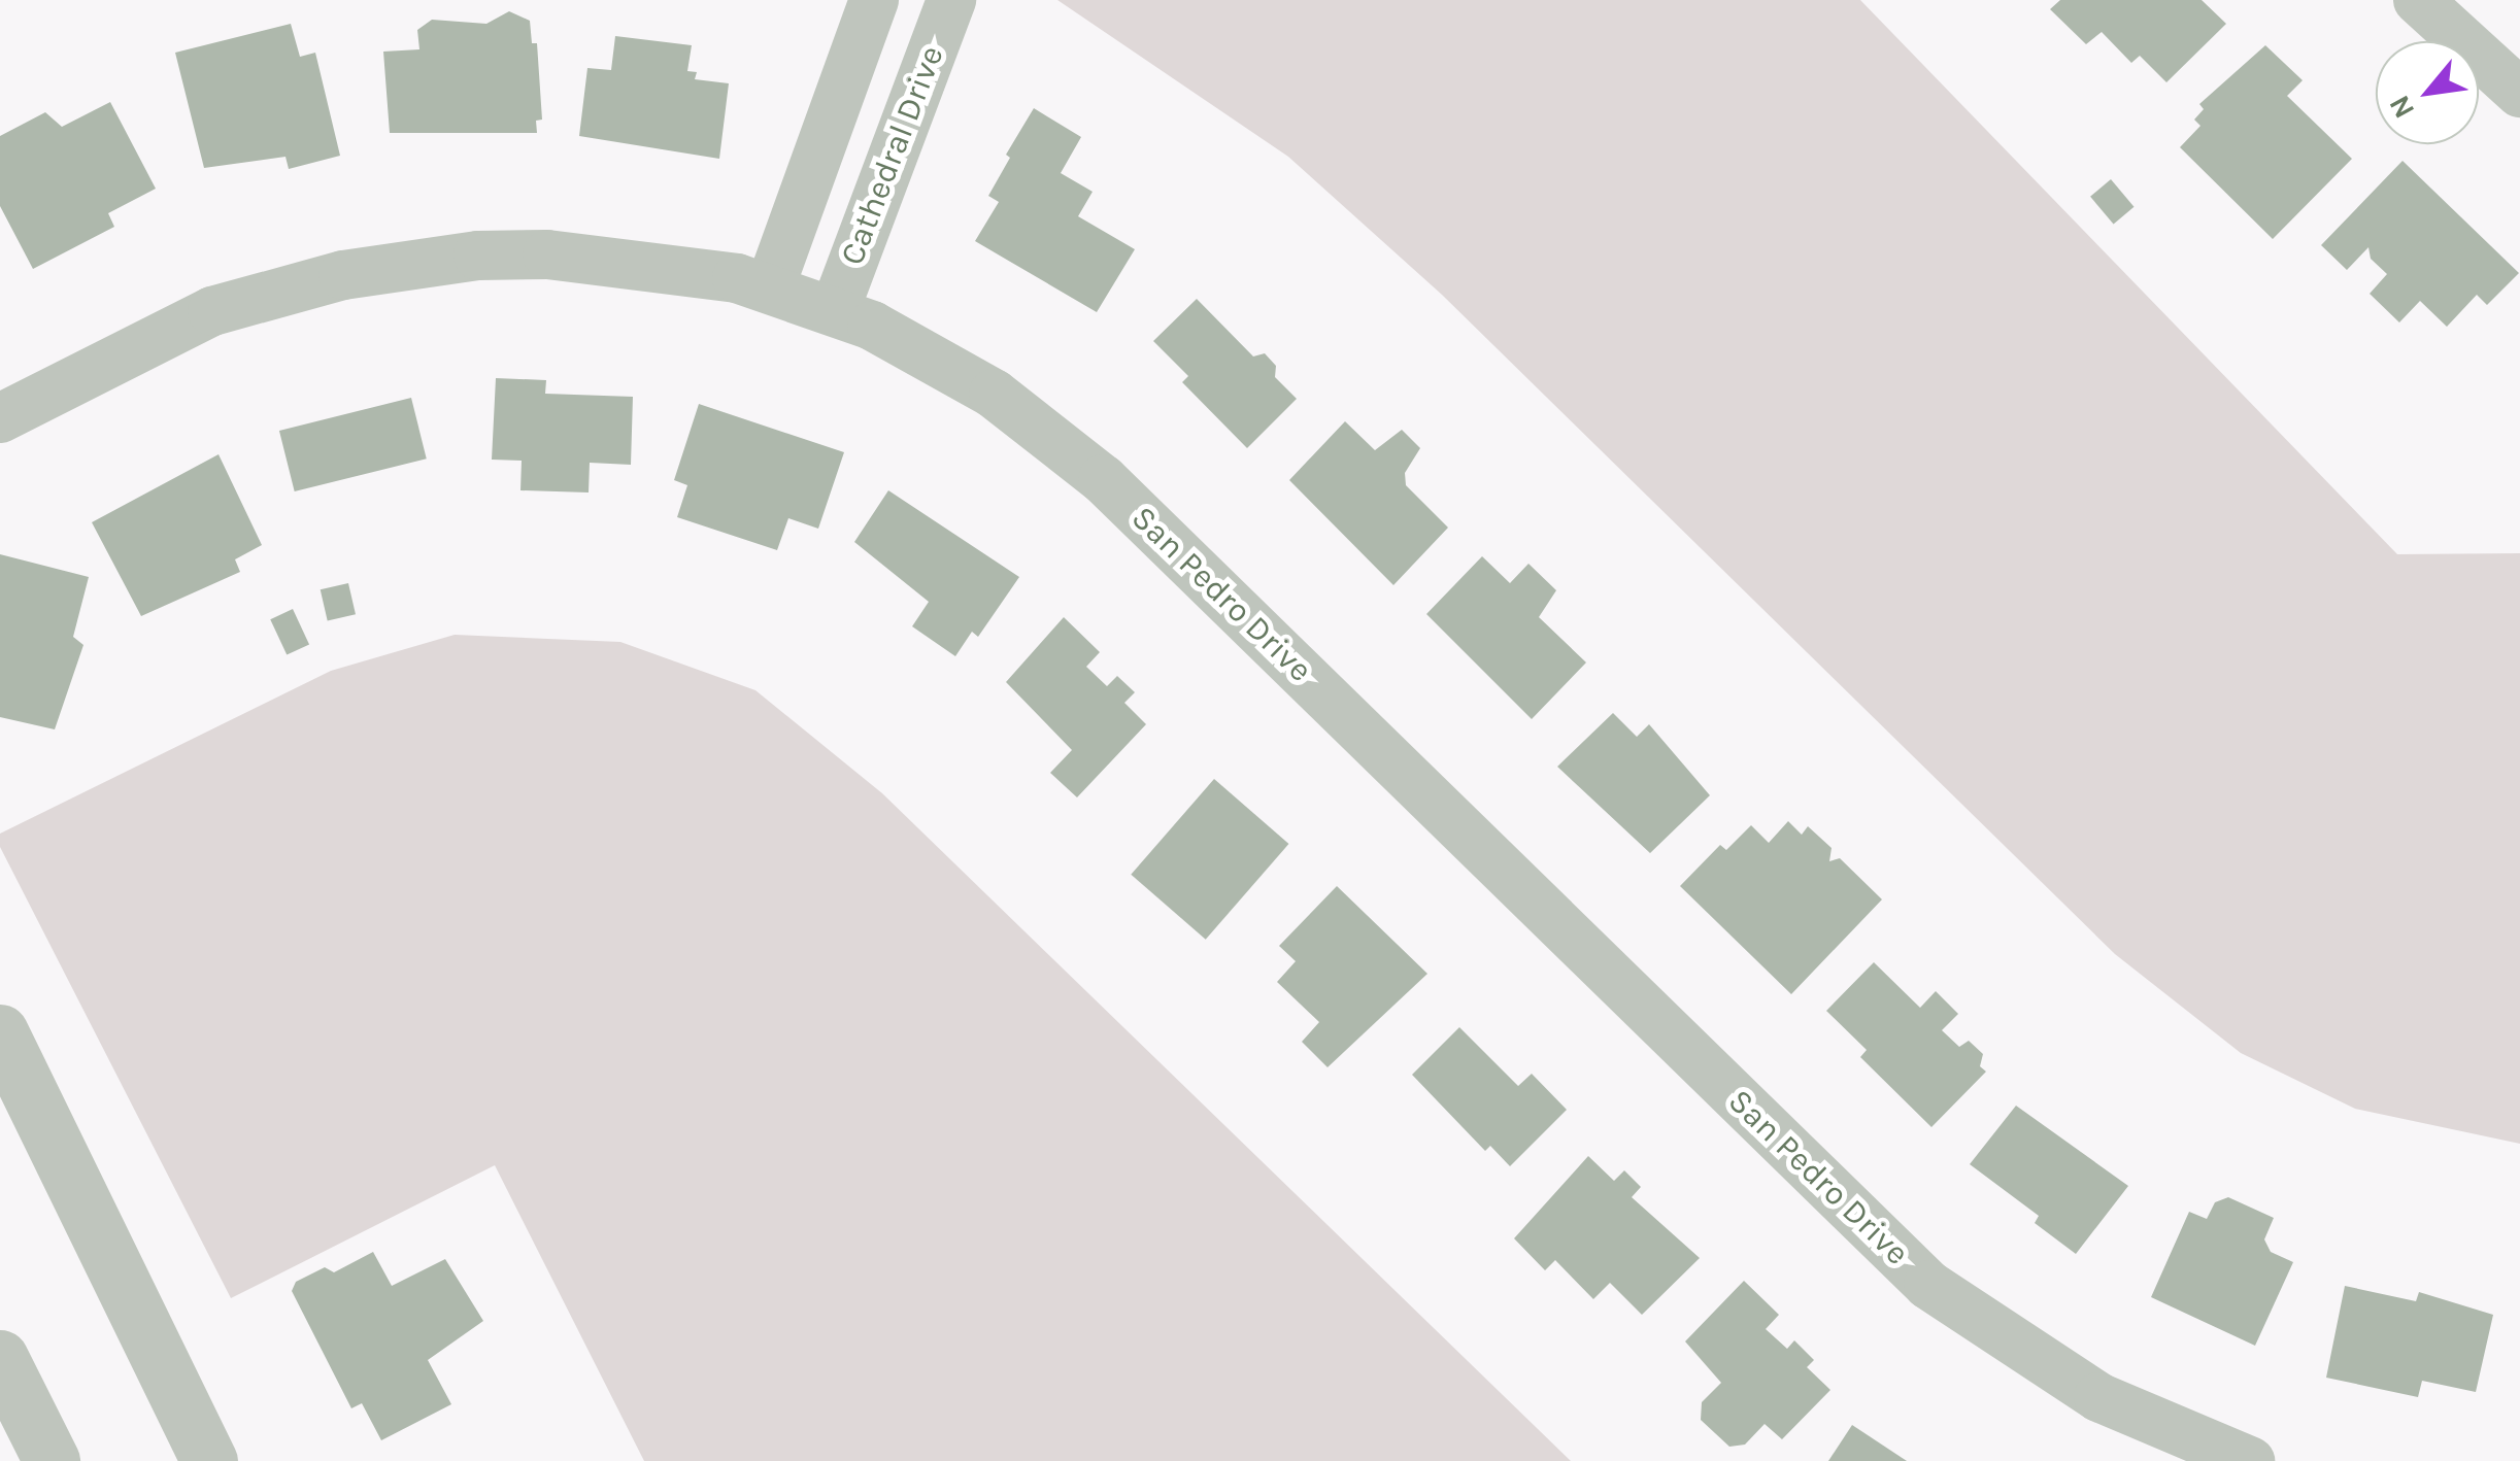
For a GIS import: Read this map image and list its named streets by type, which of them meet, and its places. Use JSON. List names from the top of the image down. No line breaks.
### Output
{"streets":{"street":["Cathedral Drive","San Pedro Drive"]},"crossings":[["Cathedral Drive","San Pedro Drive"]],"north":"bottom left"}
